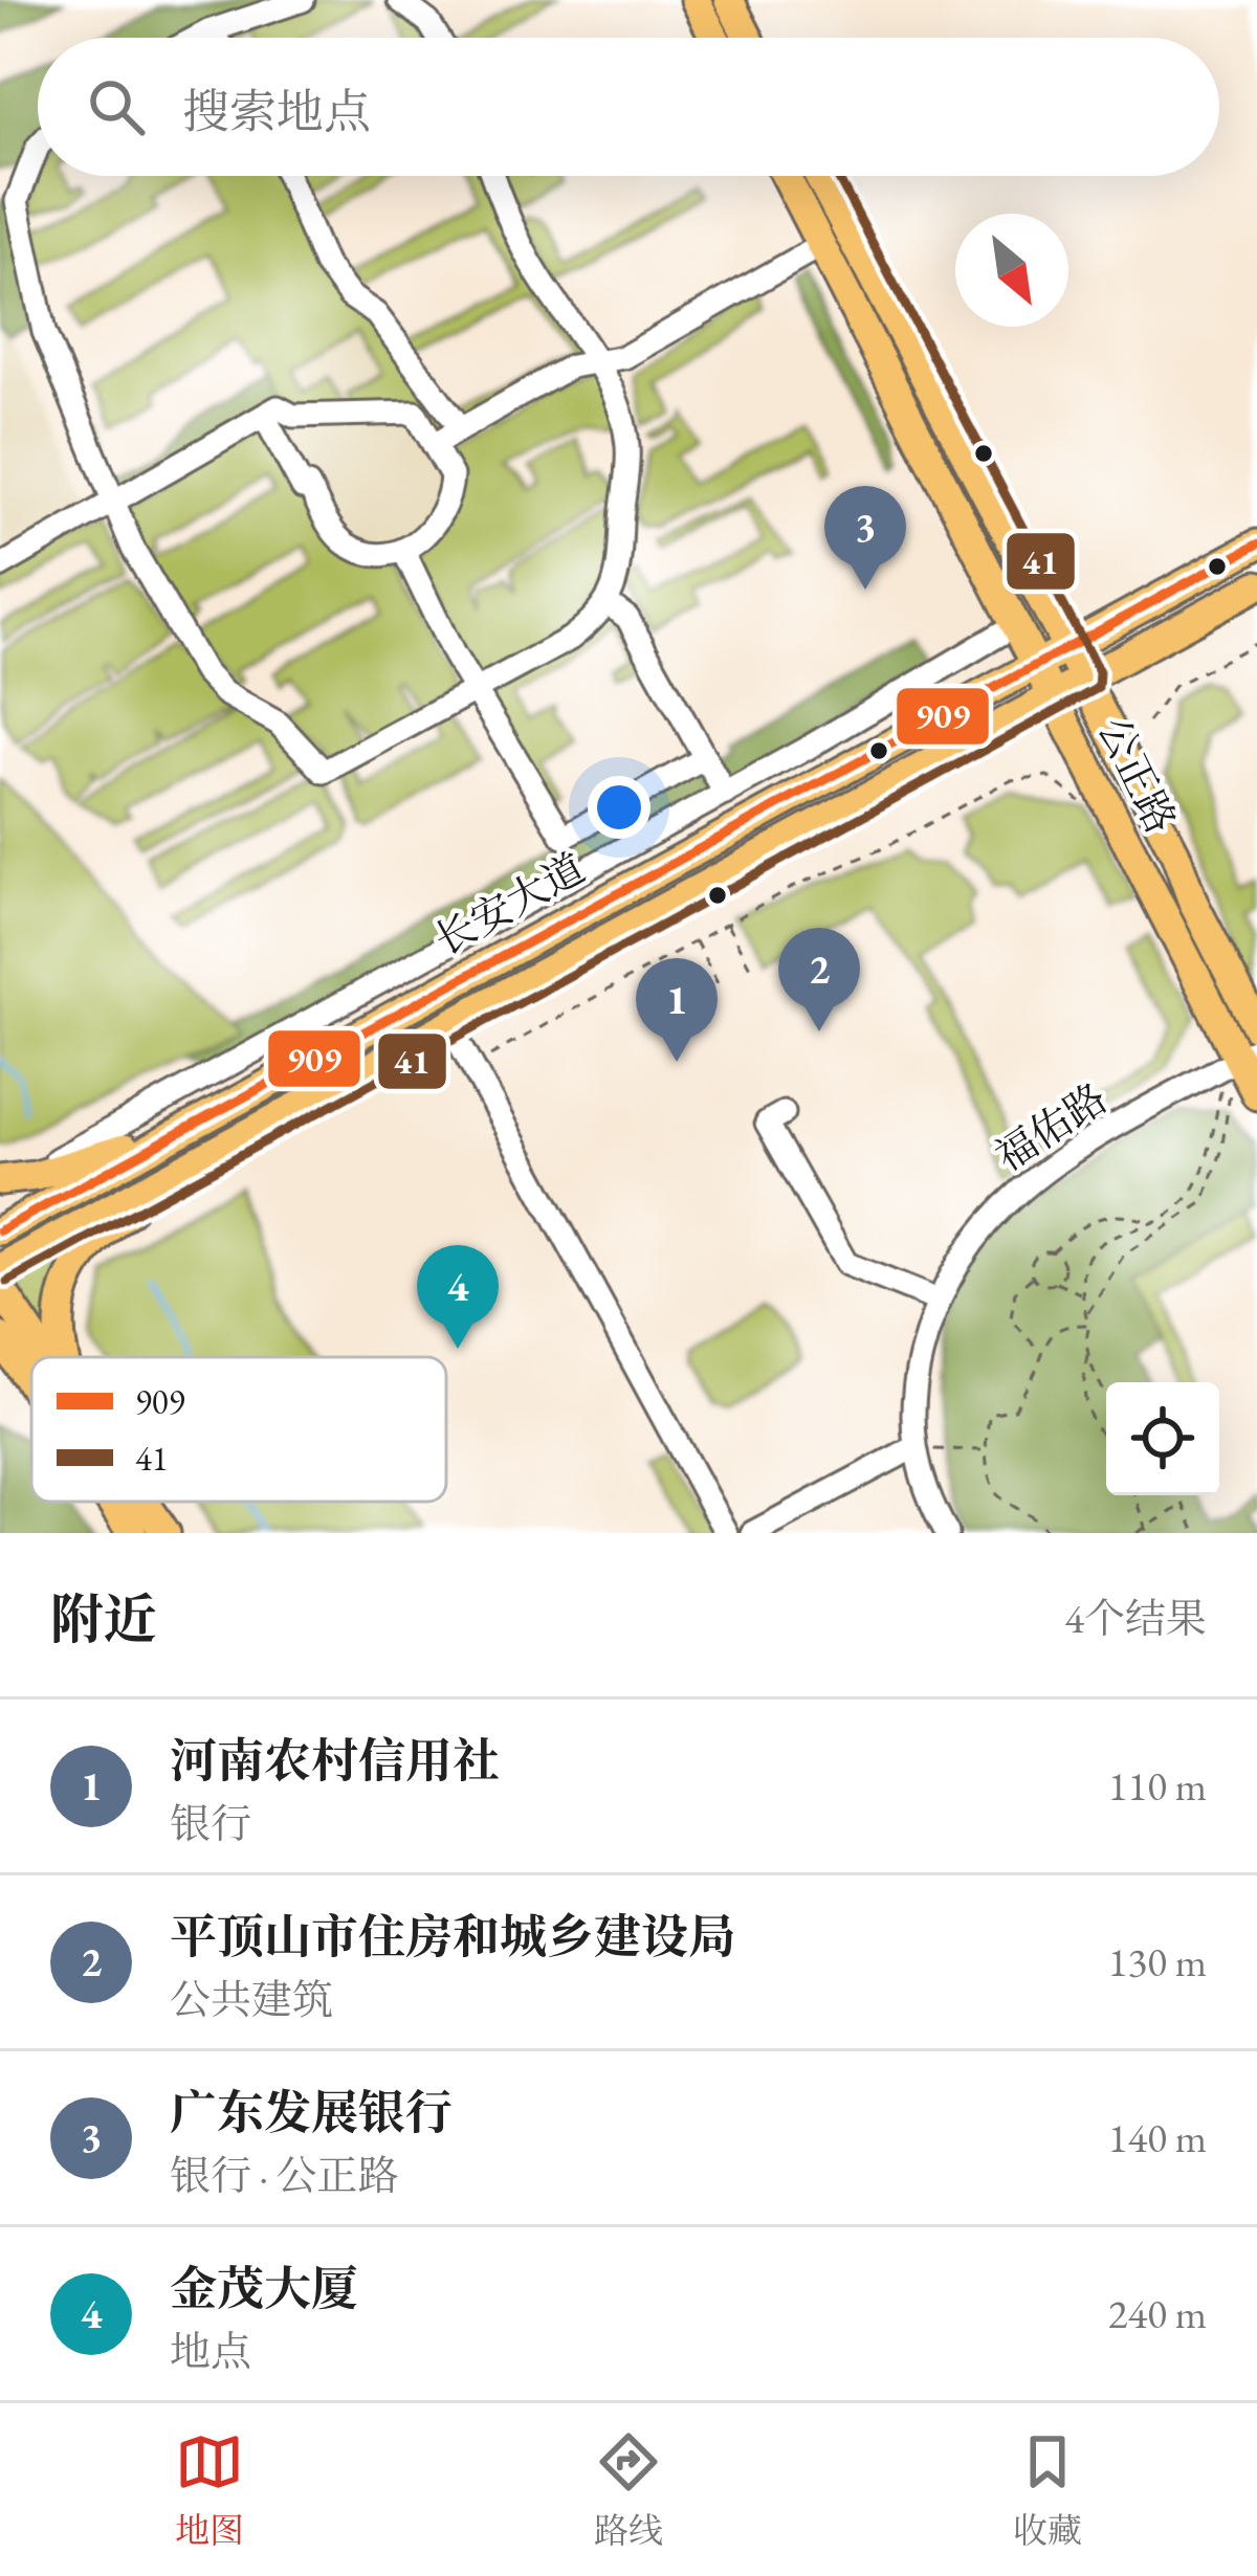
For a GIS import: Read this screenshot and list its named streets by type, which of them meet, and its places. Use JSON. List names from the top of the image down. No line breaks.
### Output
{"streets":{"main road":["公正路","长安大道"],"street":["福佑路"]},"crossings":[["公正路","长安大道"],["公正路","福佑路"]],"lines":["transit line 41","transit line 909"],"legend":["909","41"],"north":"bottom right","page":{"search":"搜索地点","pins":["3","2","1","4"],"heading":["附近","4个结果"],"list":[{"mark":"1","name":"河南农村信用社","note":"银行","value":"110 m"},{"mark":"2","name":"平顶山市住房和城乡建设局","note":"公共建筑","value":"130 m"},{"mark":"3","name":"广东发展银行","note":"银行 · 公正路","value":"140 m"},{"mark":"4","name":"金茂大厦","note":"地点","value":"240 m"}],"nav":["地图","路线","收藏"]}}
